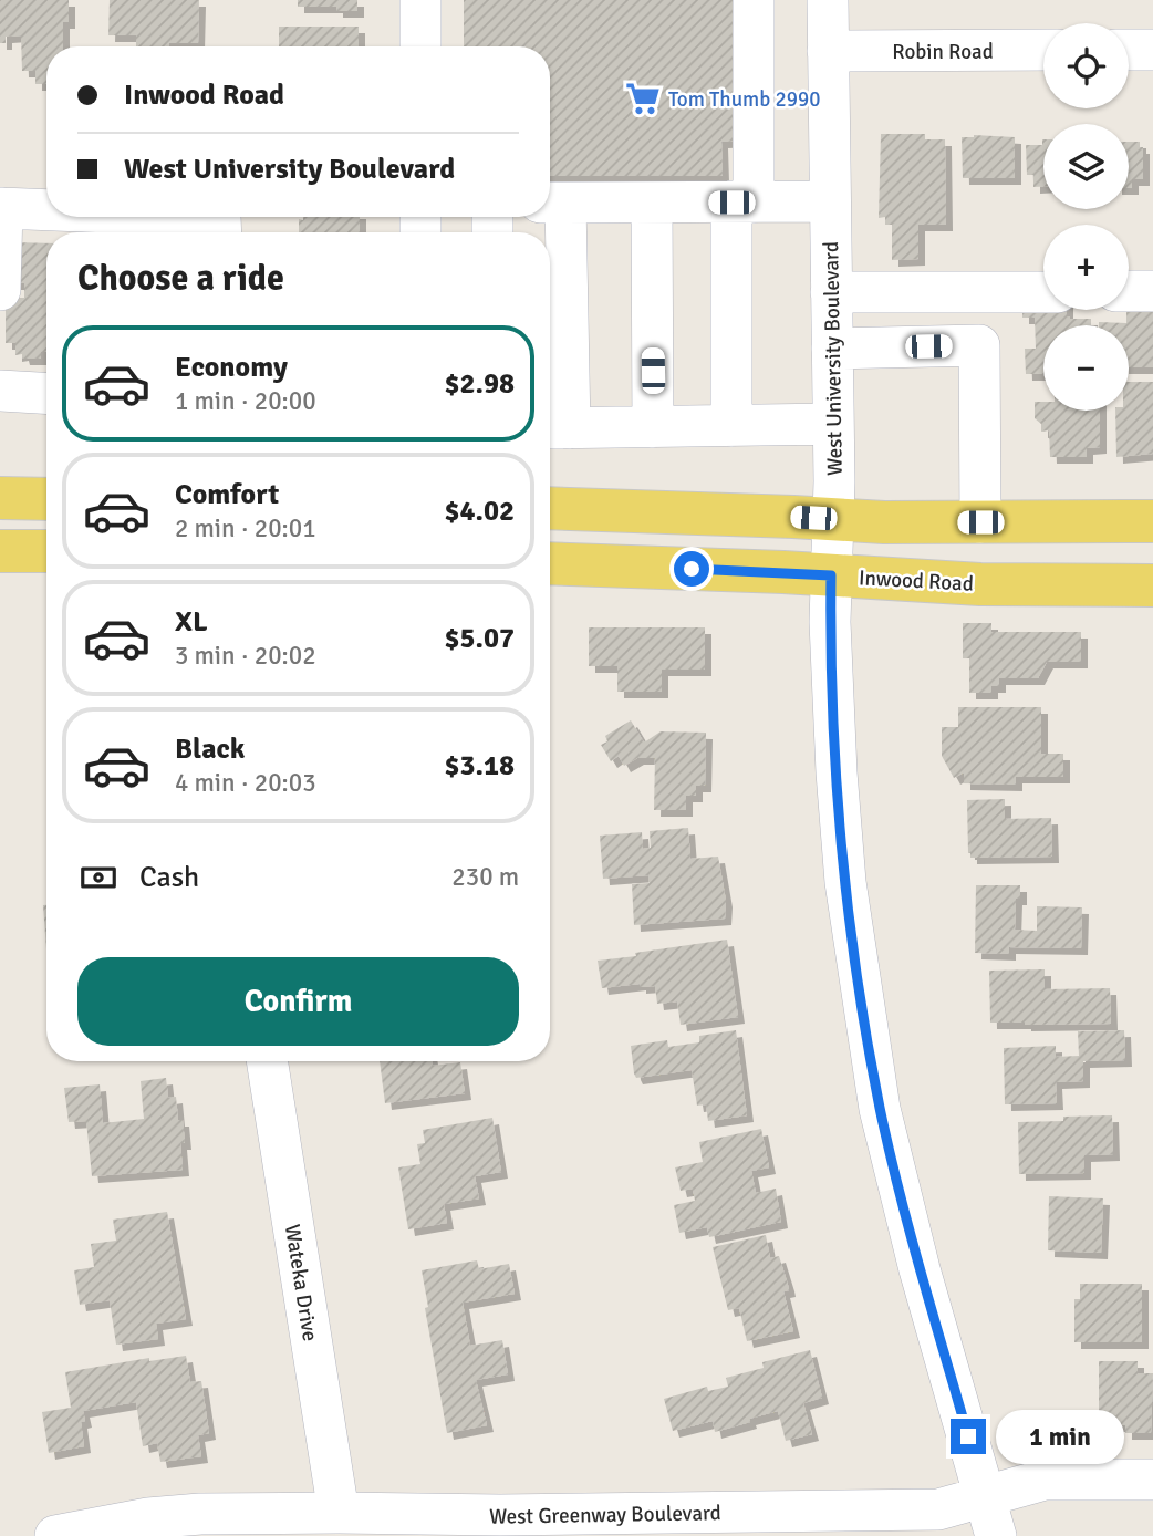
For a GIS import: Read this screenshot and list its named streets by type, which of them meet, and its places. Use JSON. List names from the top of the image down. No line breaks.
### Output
{"streets":{"main road":["Inwood Road"],"street":["Robin Road","West University Boulevard","Wateka Drive","West Greenway Boulevard"]},"crossings":[["Robin Road","West University Boulevard"],["West University Boulevard","Inwood Road"],["West University Boulevard","West Greenway Boulevard"],["Wateka Drive","West Greenway Boulevard"]],"places":{"supermarket":["Tom Thumb 2990"]},"page":{"map_buttons":["+","−"],"banner":["Inwood Road","West University Boulevard"],"heading":"Choose a ride","list":[{"name":"Economy","note":"1 min · 20:00","value":"$2.98"},{"name":"Comfort","note":"2 min · 20:01","value":"$4.02"},{"name":"XL","note":"3 min · 20:02","value":"$5.07"},{"name":"Black","note":"4 min · 20:03","value":"$3.18"}],"pay":["Cash","230 m"],"buttons":"Confirm","bubble":"1 min"}}
